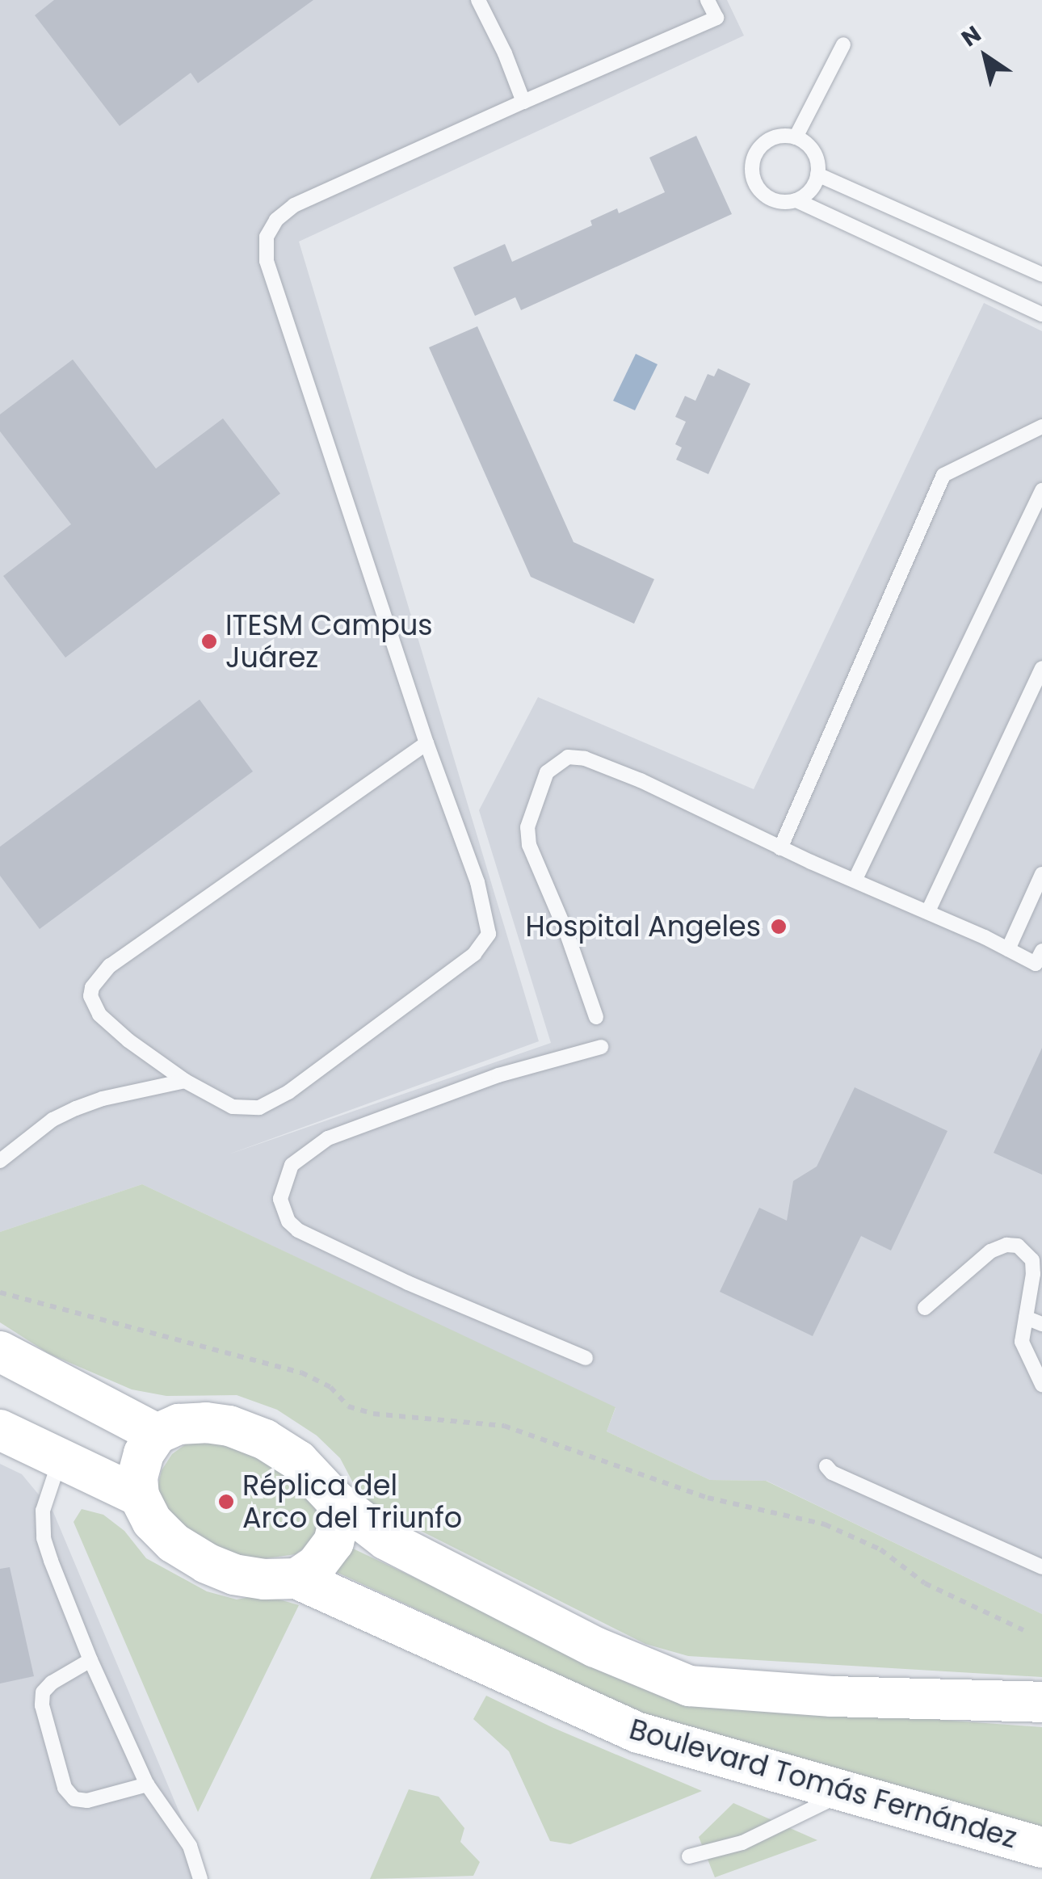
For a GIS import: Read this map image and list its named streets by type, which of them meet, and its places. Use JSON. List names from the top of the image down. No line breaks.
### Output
{"streets":{"main road":["Boulevard Tomás Fernández"]},"places":["ITESM Campus Juárez","Hospital Angeles","Réplica del Arco del Triunfo"],"north":"top left"}
